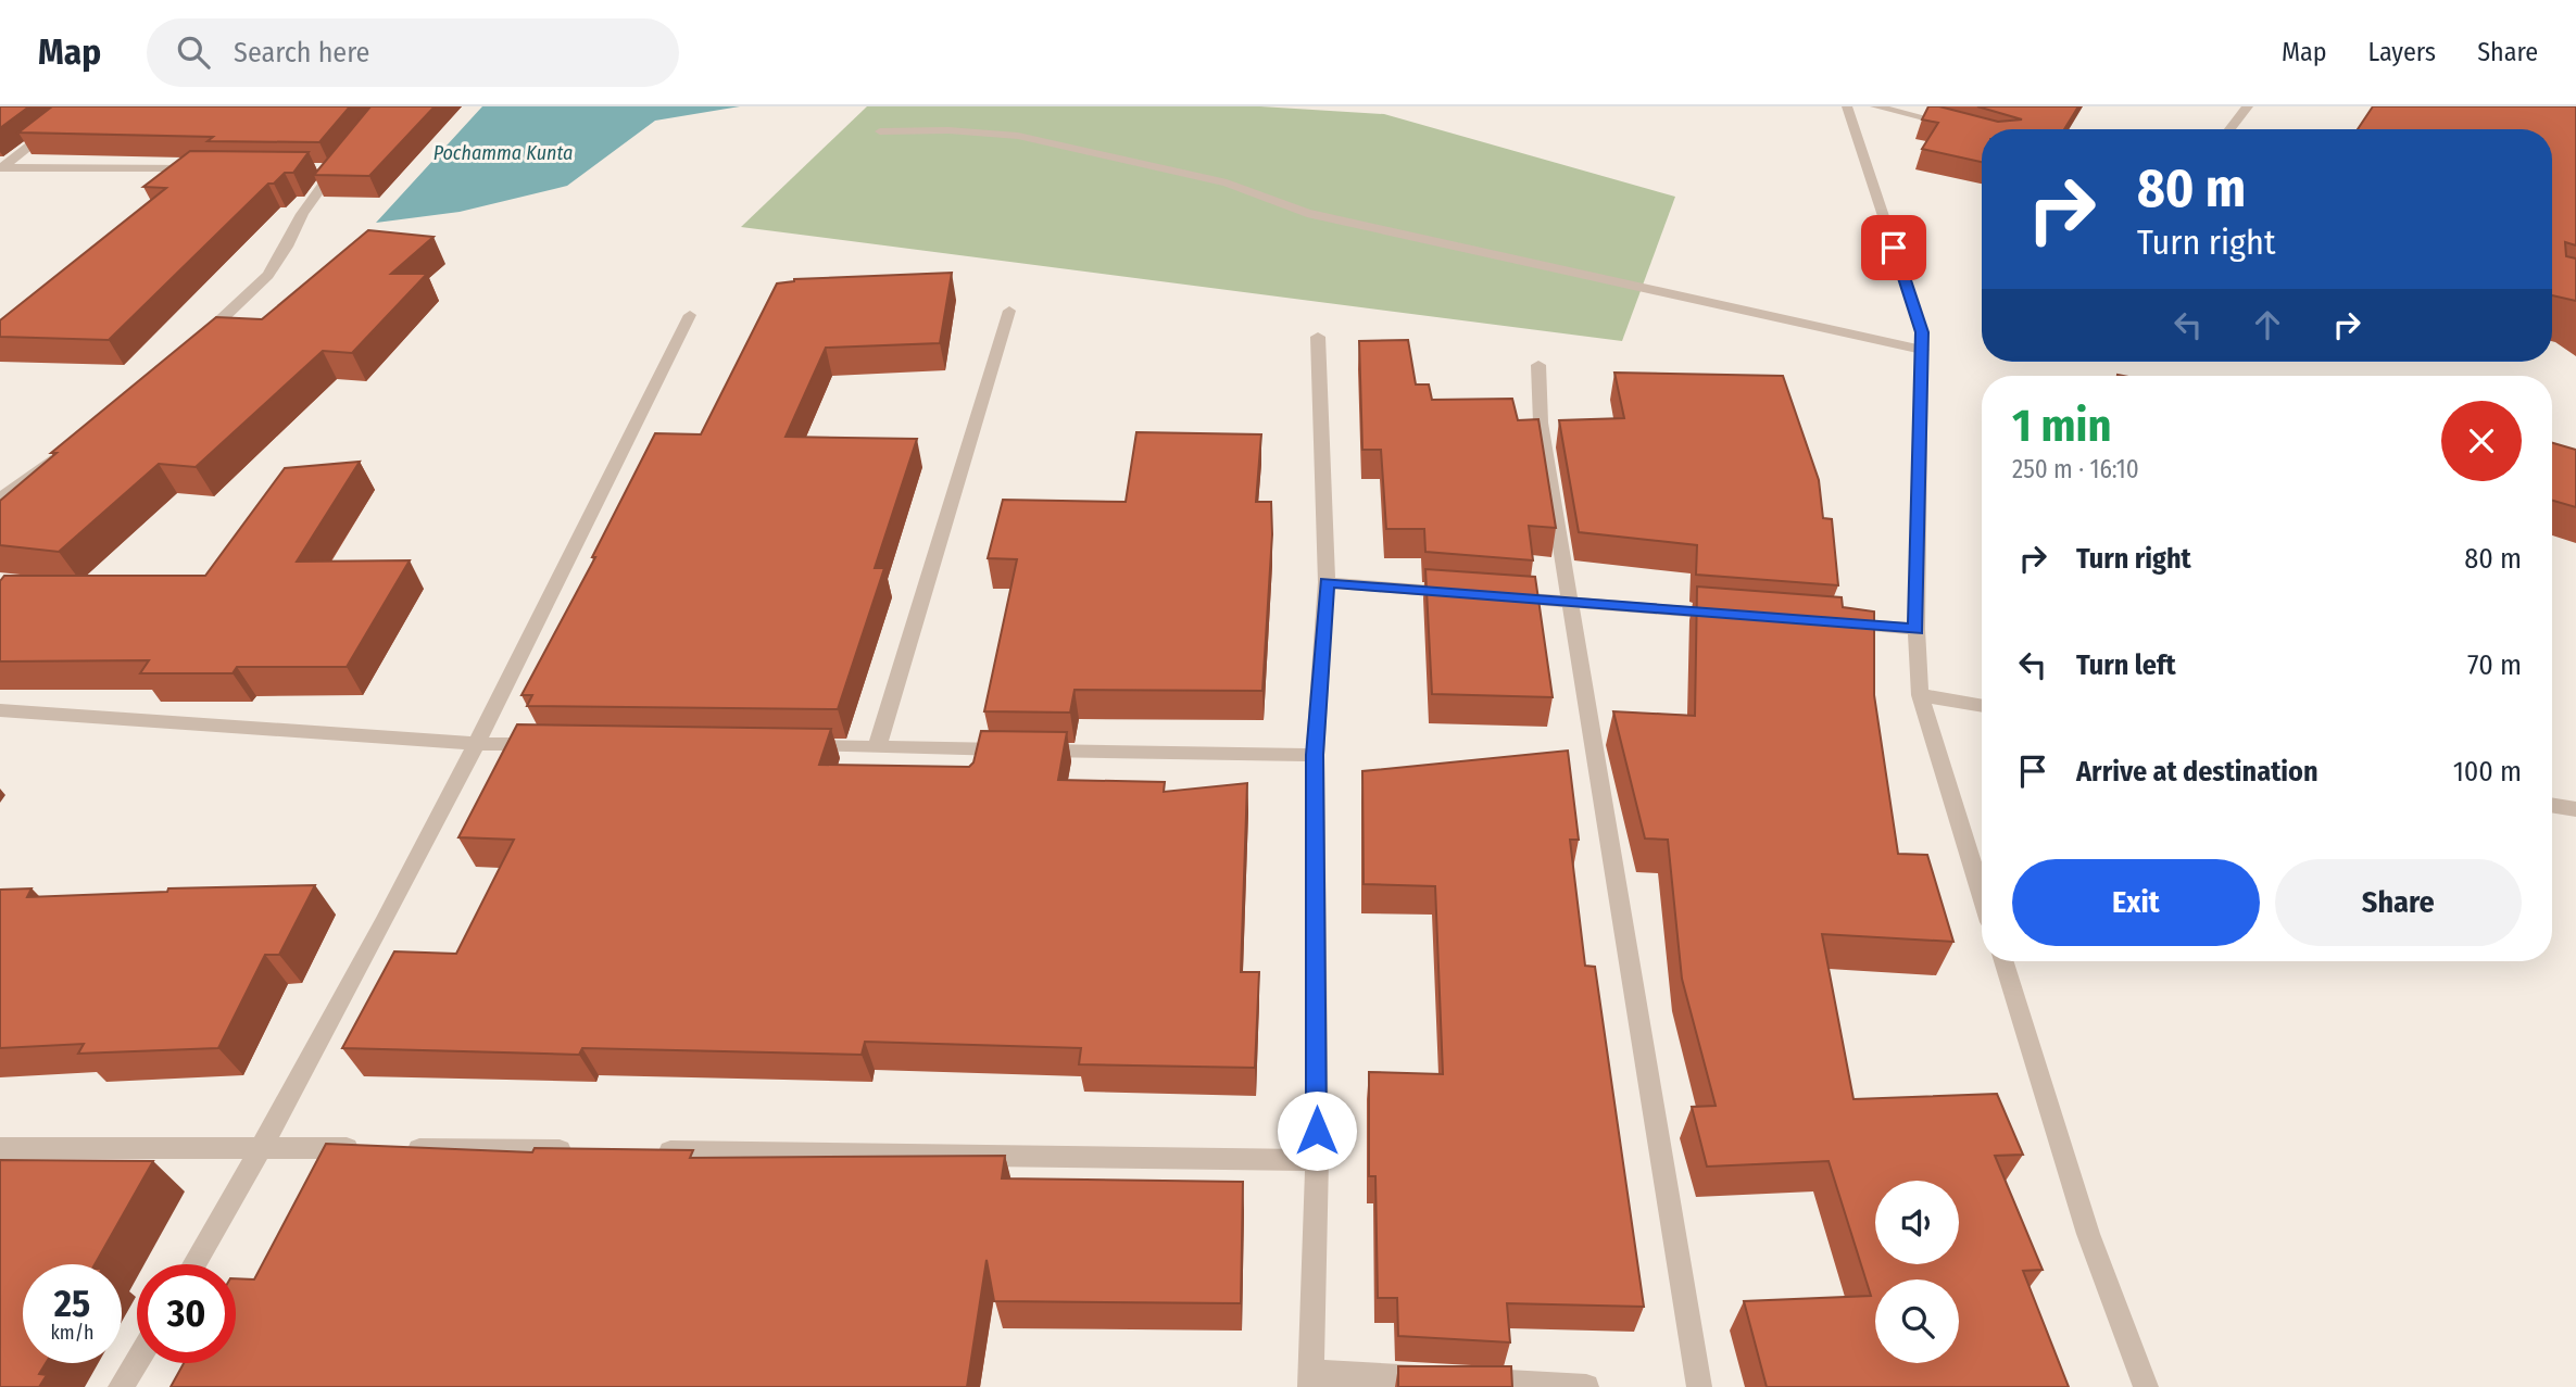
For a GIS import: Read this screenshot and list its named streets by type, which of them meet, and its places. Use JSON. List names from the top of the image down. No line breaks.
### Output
{"water":["Pochamma Kunta"],"page":{"header":"Map","search":"Search here","nav":["Map","Layers","Share"],"turn":["80 m","Turn right"],"heading":["1 min","250 m · 16:10"],"list":[{"name":"Turn right","value":"80 m"},{"name":"Turn left","value":"70 m"},{"name":"Arrive at destination","value":"100 m"}],"buttons":["Exit","Share"],"speed":"25 km/h","limit":"30"}}
